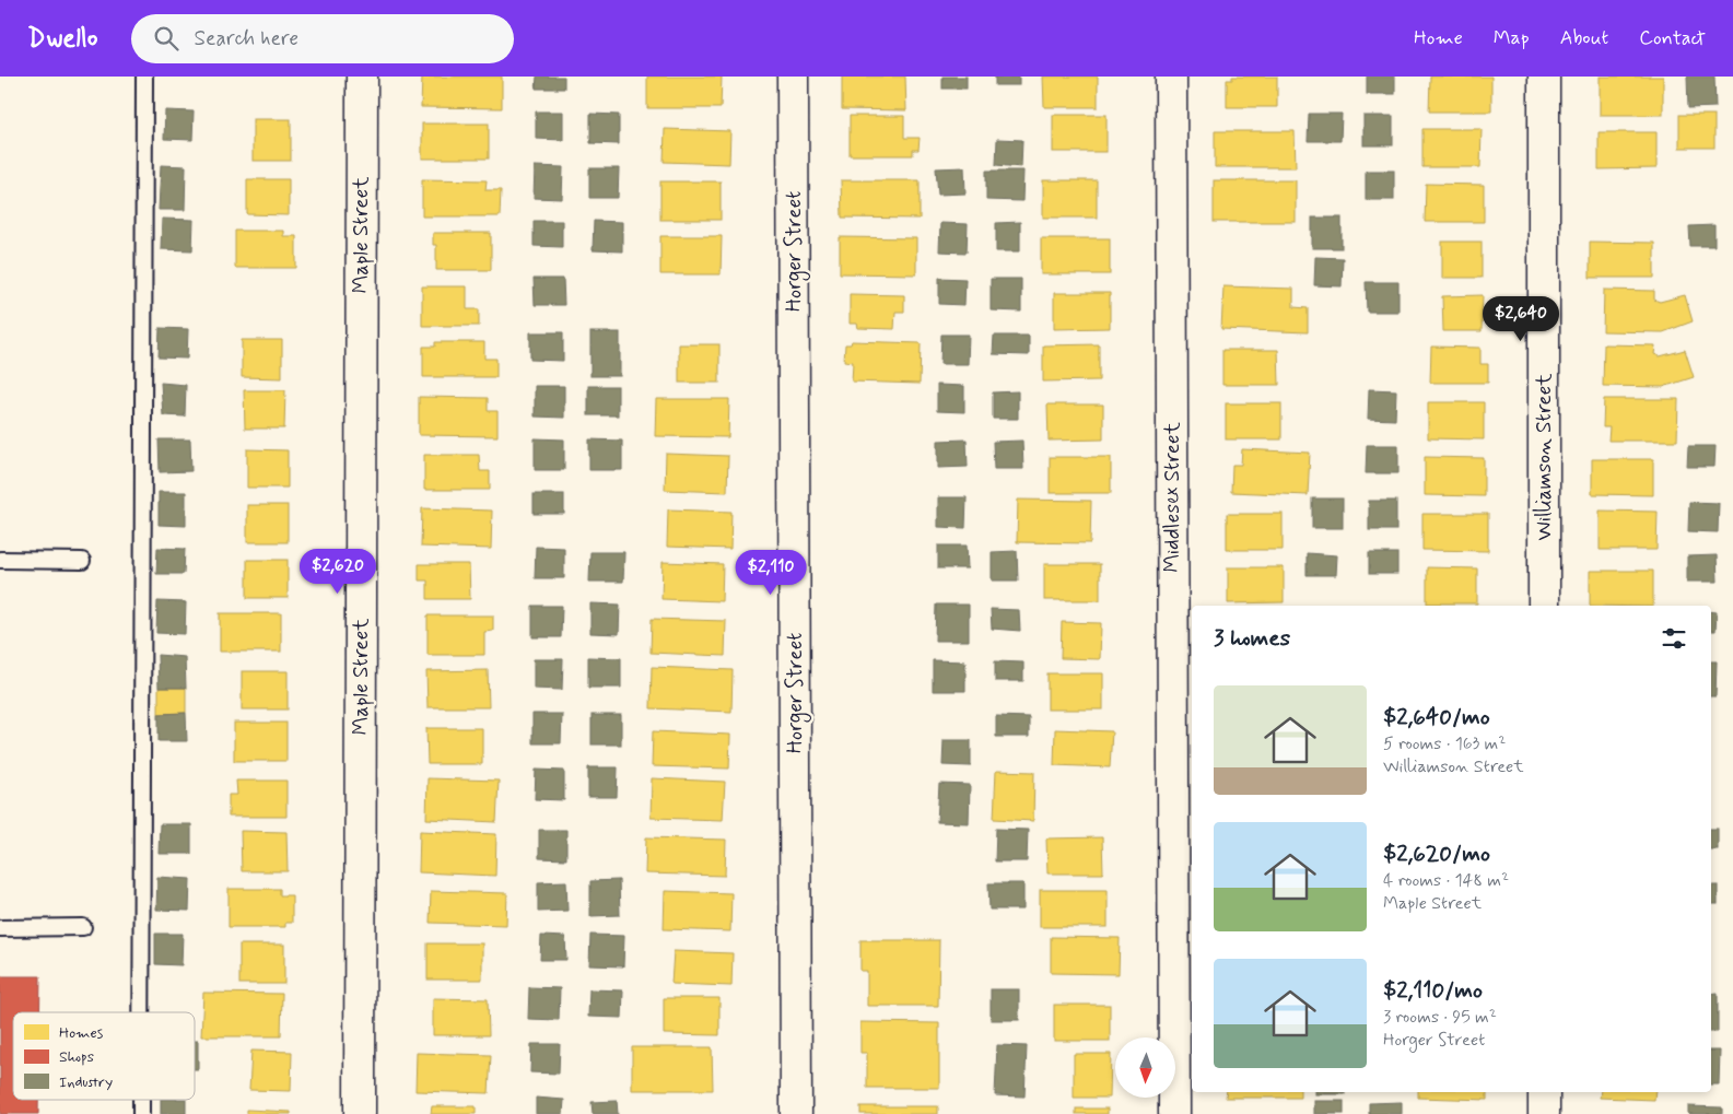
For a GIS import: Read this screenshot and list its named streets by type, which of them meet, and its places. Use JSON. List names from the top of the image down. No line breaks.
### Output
{"streets":{"street":["Maple Street","Horger Street","Williamson Street","Middlesex Street"]},"legend":["Homes","Shops","Industry"],"north":"bottom","page":{"header":"Dwello","search":"Search here","nav":["Home","Map","About","Contact"],"price":["$2,640","$2,620","$2,110"],"heading":"3 homes","list":[{"name":"$2,640/mo","note":"5 rooms · 163 m² · Williamson Street"},{"name":"$2,620/mo","note":"4 rooms · 148 m² · Maple Street"},{"name":"$2,110/mo","note":"3 rooms · 95 m² · Horger Street"}]}}
